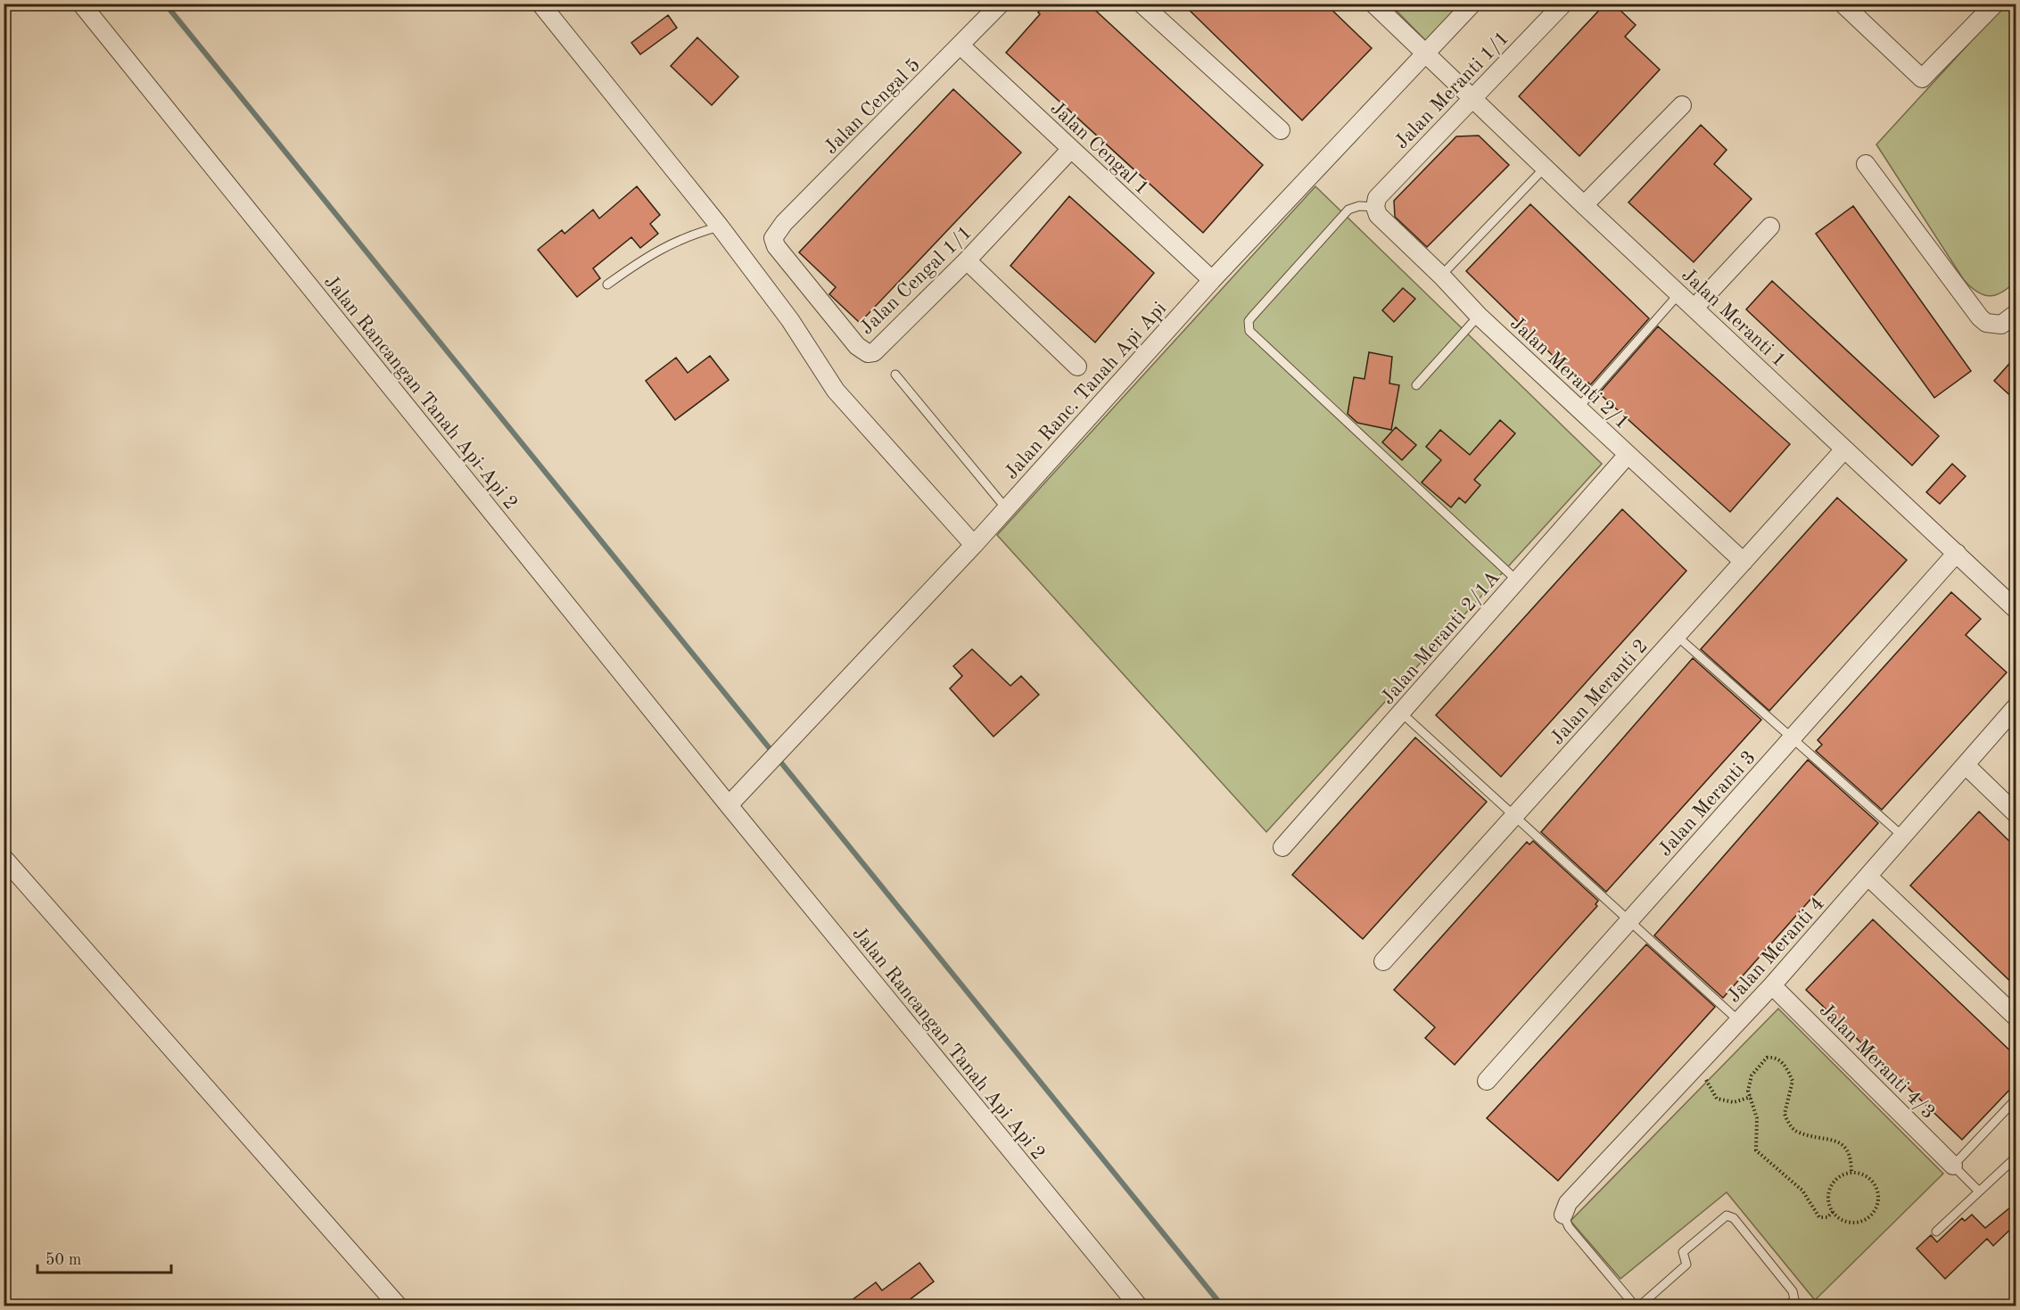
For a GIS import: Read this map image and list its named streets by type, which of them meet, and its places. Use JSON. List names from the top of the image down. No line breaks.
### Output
{"streets":{"street":["Jalan Meranti 1/1","Jalan Cengal 5","Jalan Cengal 1","Jalan Cengal 1/1","Jalan Meranti 1","Jalan Meranti 2/1","Jalan Ranc. Tanah Api Api","Jalan Rancangan Tanah Api-Api 2","Jalan Meranti 2/1A","Jalan Meranti 2","Jalan Meranti 3","Jalan Meranti 4","Jalan Rancangan Tanah Api Api 2","Jalan Meranti 4/3"]},"crossings":[["Jalan Meranti 1/1","Jalan Meranti 1"],["Jalan Meranti 1/1","Jalan Meranti 2/1"],["Jalan Cengal 5","Jalan Cengal 1"],["Jalan Cengal 5","Jalan Cengal 1/1"],["Jalan Cengal 1","Jalan Cengal 1/1"],["Jalan Cengal 1","Jalan Ranc. Tanah Api Api"],["Jalan Meranti 1","Jalan Ranc. Tanah Api Api"],["Jalan Meranti 1","Jalan Meranti 2"],["Jalan Meranti 1","Jalan Meranti 3"],["Jalan Meranti 2/1","Jalan Meranti 2/1A"],["Jalan Meranti 2/1","Jalan Meranti 2"],["Jalan Ranc. Tanah Api Api","Jalan Rancangan Tanah Api-Api 2"],["Jalan Ranc. Tanah Api Api","Jalan Rancangan Tanah Api Api 2"],["Jalan Rancangan Tanah Api-Api 2","Jalan Rancangan Tanah Api Api 2"],["Jalan Meranti 4","Jalan Meranti 4/3"]],"scale_bar":"50 m"}
